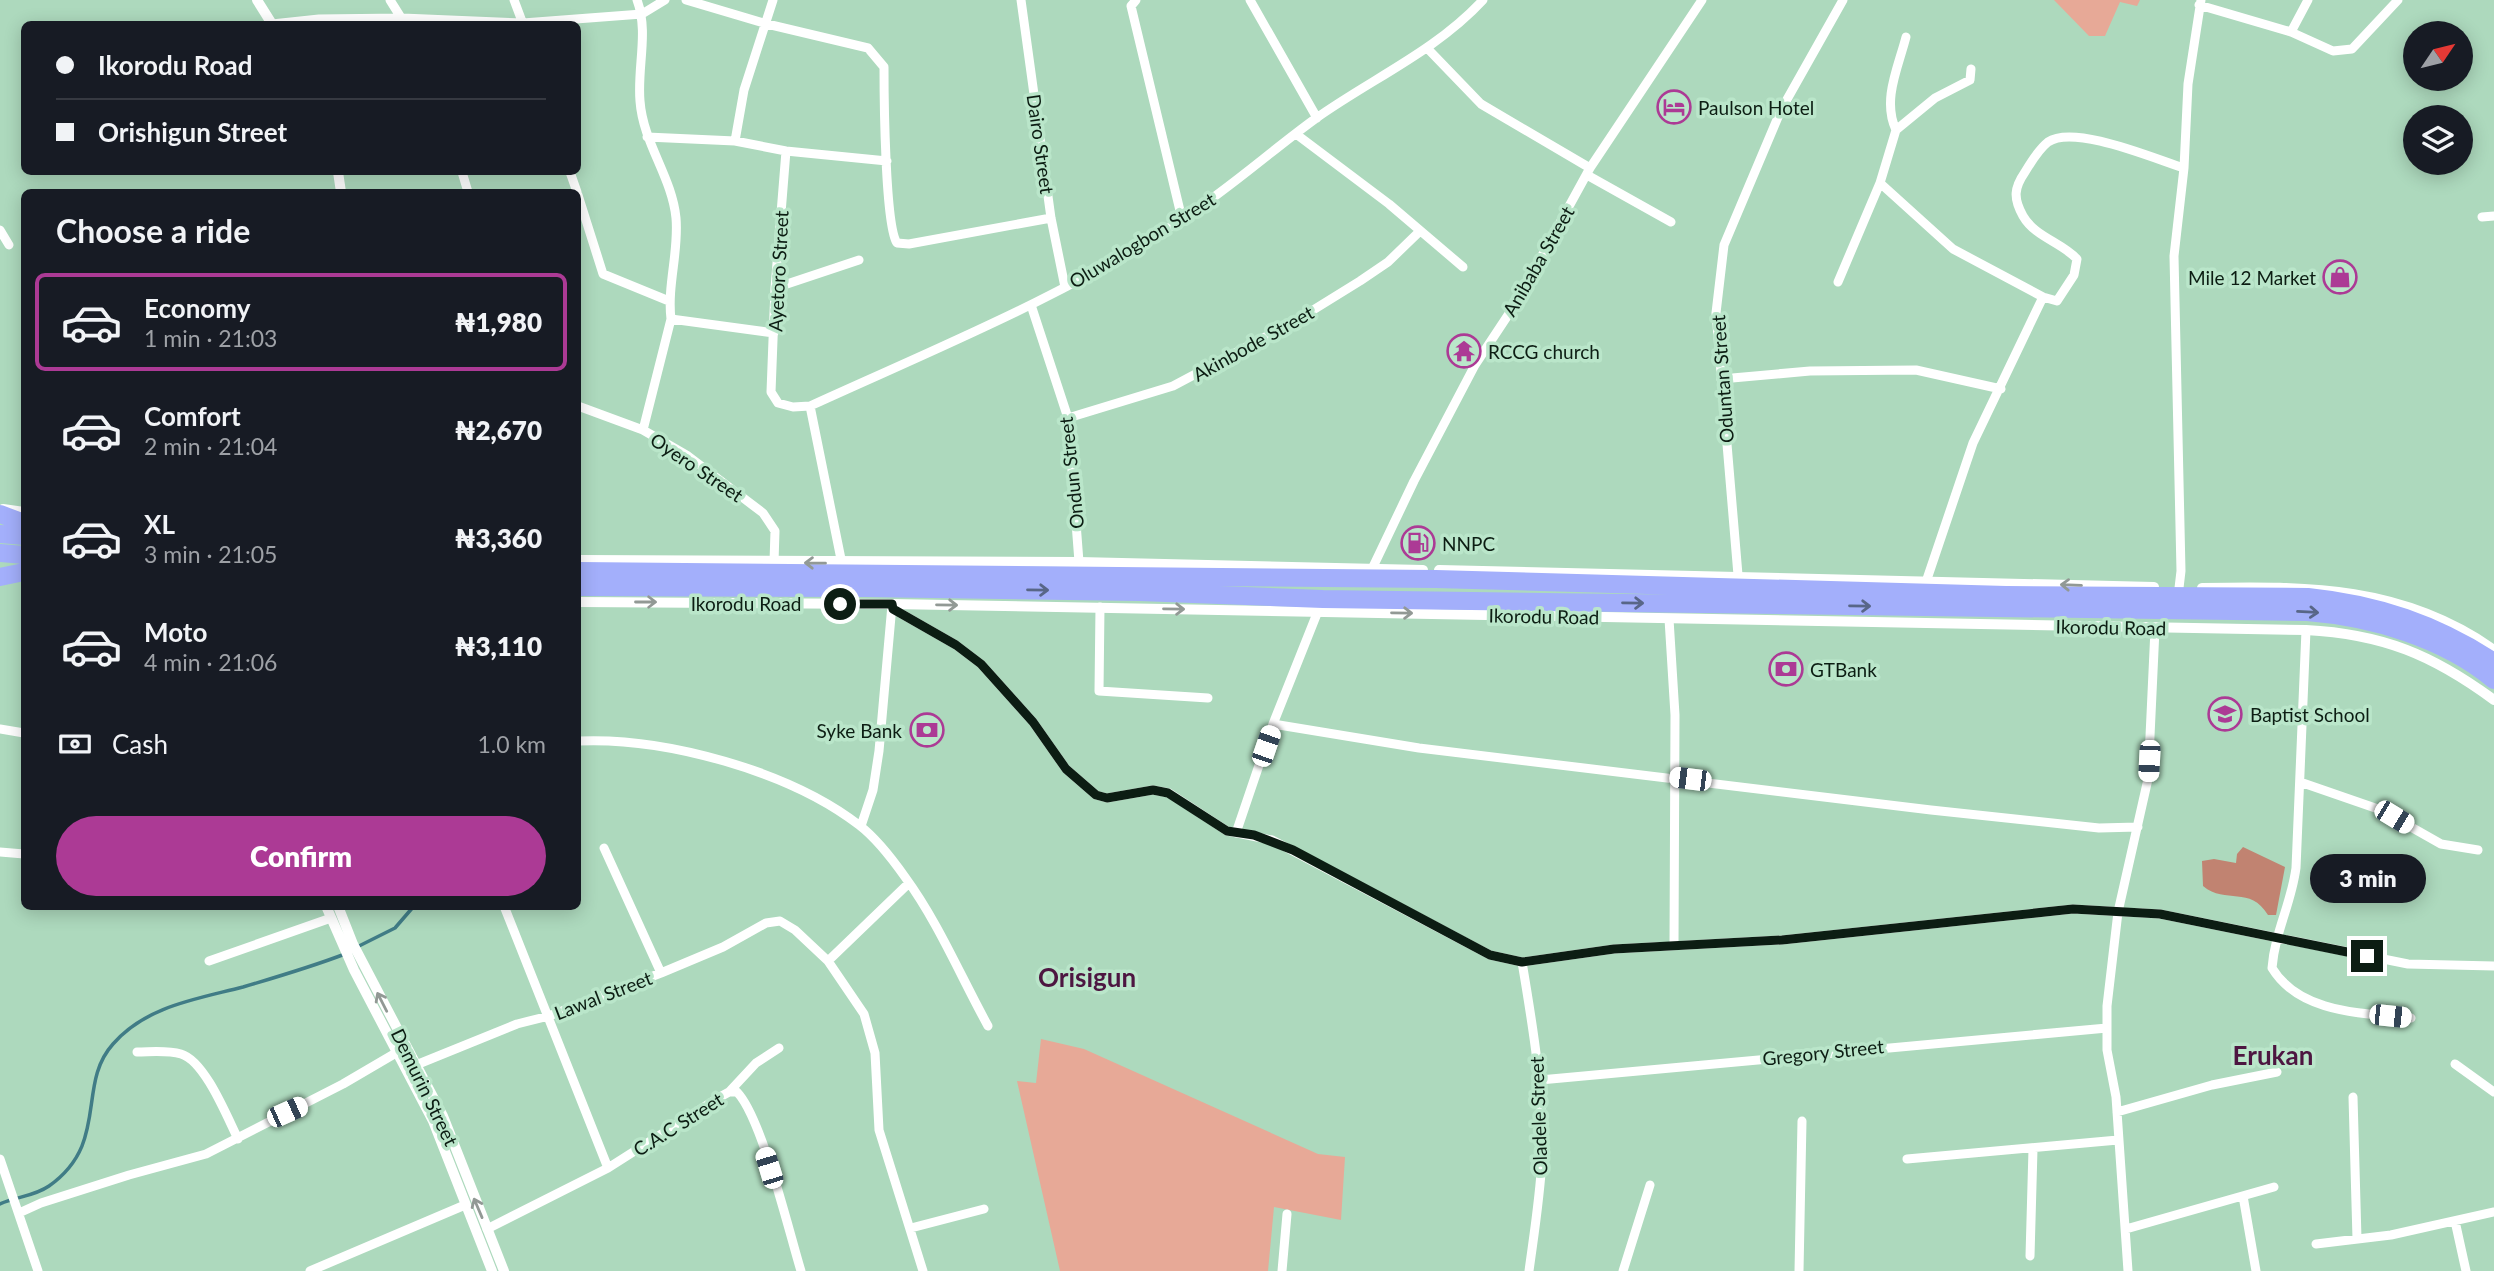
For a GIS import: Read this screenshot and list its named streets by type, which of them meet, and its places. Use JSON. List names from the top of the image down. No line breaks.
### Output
{"streets":{"highway":["Ikorodu Road"],"street":["Dairo Street","Oluwalogbon Street","Anibaba Street","Ayetoro Street","Akinbode Street","Oduntan Street","Oyero Street","Ondun Street","Lawal Street","Gregory Street","Demurin Street","Oladele Street","C.A.C Street"]},"crossings":[["Dairo Street","Oluwalogbon Street"],["Oluwalogbon Street","Ayetoro Street"],["Oluwalogbon Street","Ondun Street"],["Anibaba Street","Ikorodu Road"],["Akinbode Street","Ondun Street"],["Oduntan Street","Ikorodu Road"],["Oyero Street","Ikorodu Road"],["Ondun Street","Ikorodu Road"],["Lawal Street","Demurin Street"],["Gregory Street","Oladele Street"],["Demurin Street","C.A.C Street"]],"districts":["Orisigun","Erukan"],"places":{"hotel":["Paulson Hotel"],"shop":["Mile 12 Market"],"temple":["RCCG church"],"fuel station":["NNPC"],"bank":["GTBank","Syke Bank"],"school or university":["Baptist School"]},"north":"top right","page":{"banner":["Ikorodu Road","Orishigun Street"],"heading":"Choose a ride","list":[{"name":"Economy","note":"1 min · 21:03","value":"₦1,980"},{"name":"Comfort","note":"2 min · 21:04","value":"₦2,670"},{"name":"XL","note":"3 min · 21:05","value":"₦3,360"},{"name":"Moto","note":"4 min · 21:06","value":"₦3,110"}],"pay":["Cash","1.0 km"],"buttons":"Confirm","bubble":"3 min"}}
